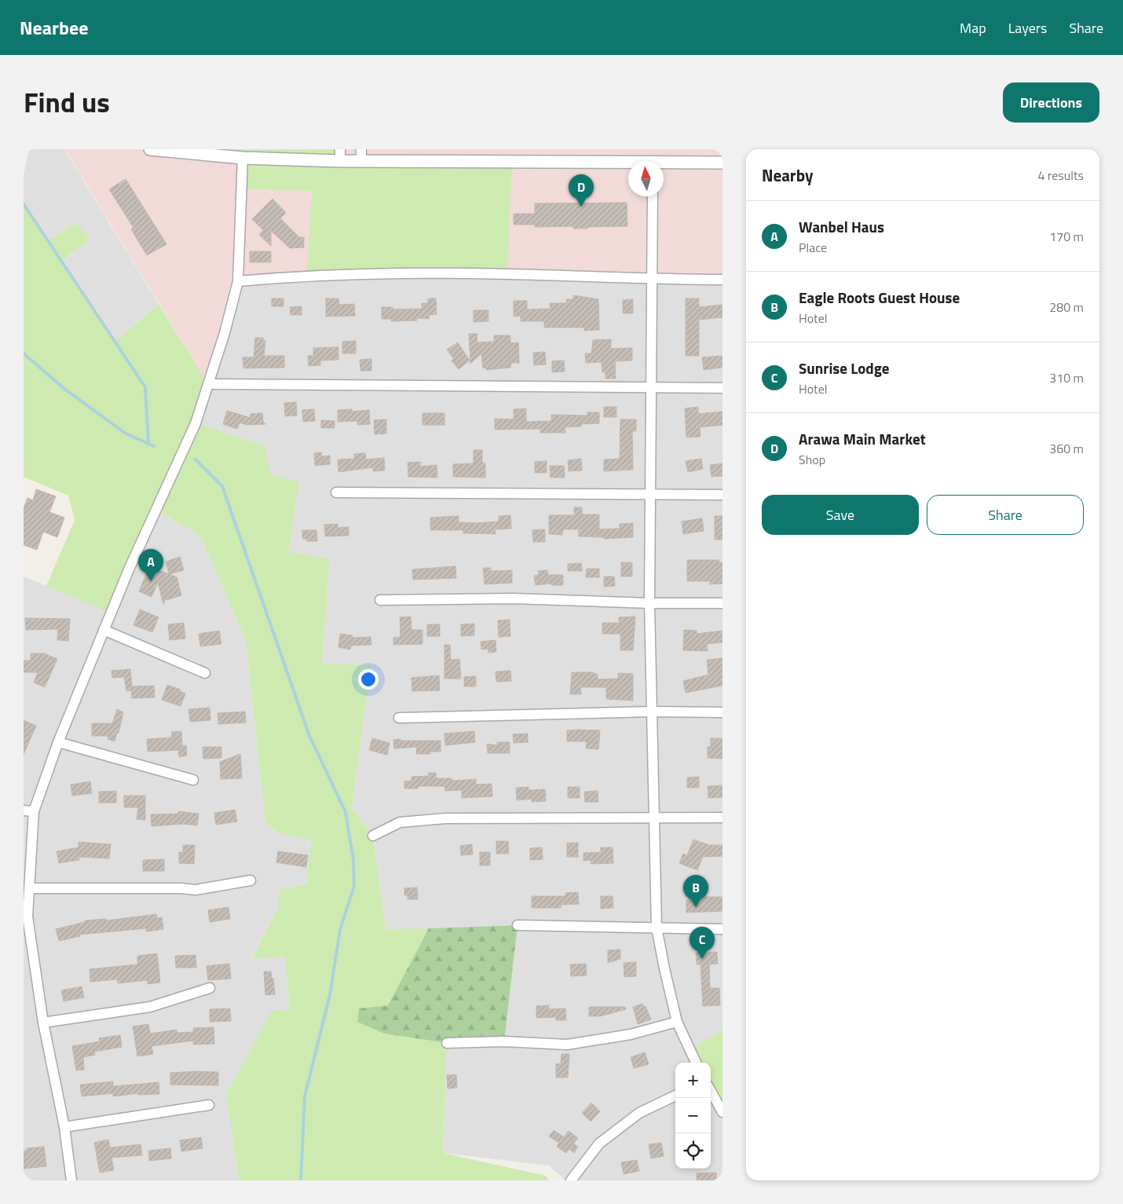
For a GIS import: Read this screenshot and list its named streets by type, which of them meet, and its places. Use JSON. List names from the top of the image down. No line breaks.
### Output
{"north":"top","page":{"header":"Nearbee","nav":["Map","Layers","Share"],"title":"Find us","buttons":["Directions",["Save","Share"]],"heading":["Nearby","4 results"],"pins":["D","A","B","C"],"list":[{"mark":"A","name":"Wanbel Haus","note":"Place","value":"170 m"},{"mark":"B","name":"Eagle Roots Guest House","note":"Hotel","value":"280 m"},{"mark":"C","name":"Sunrise Lodge","note":"Hotel","value":"310 m"},{"mark":"D","name":"Arawa Main Market","note":"Shop","value":"360 m"}],"map_buttons":["+","−"]}}
